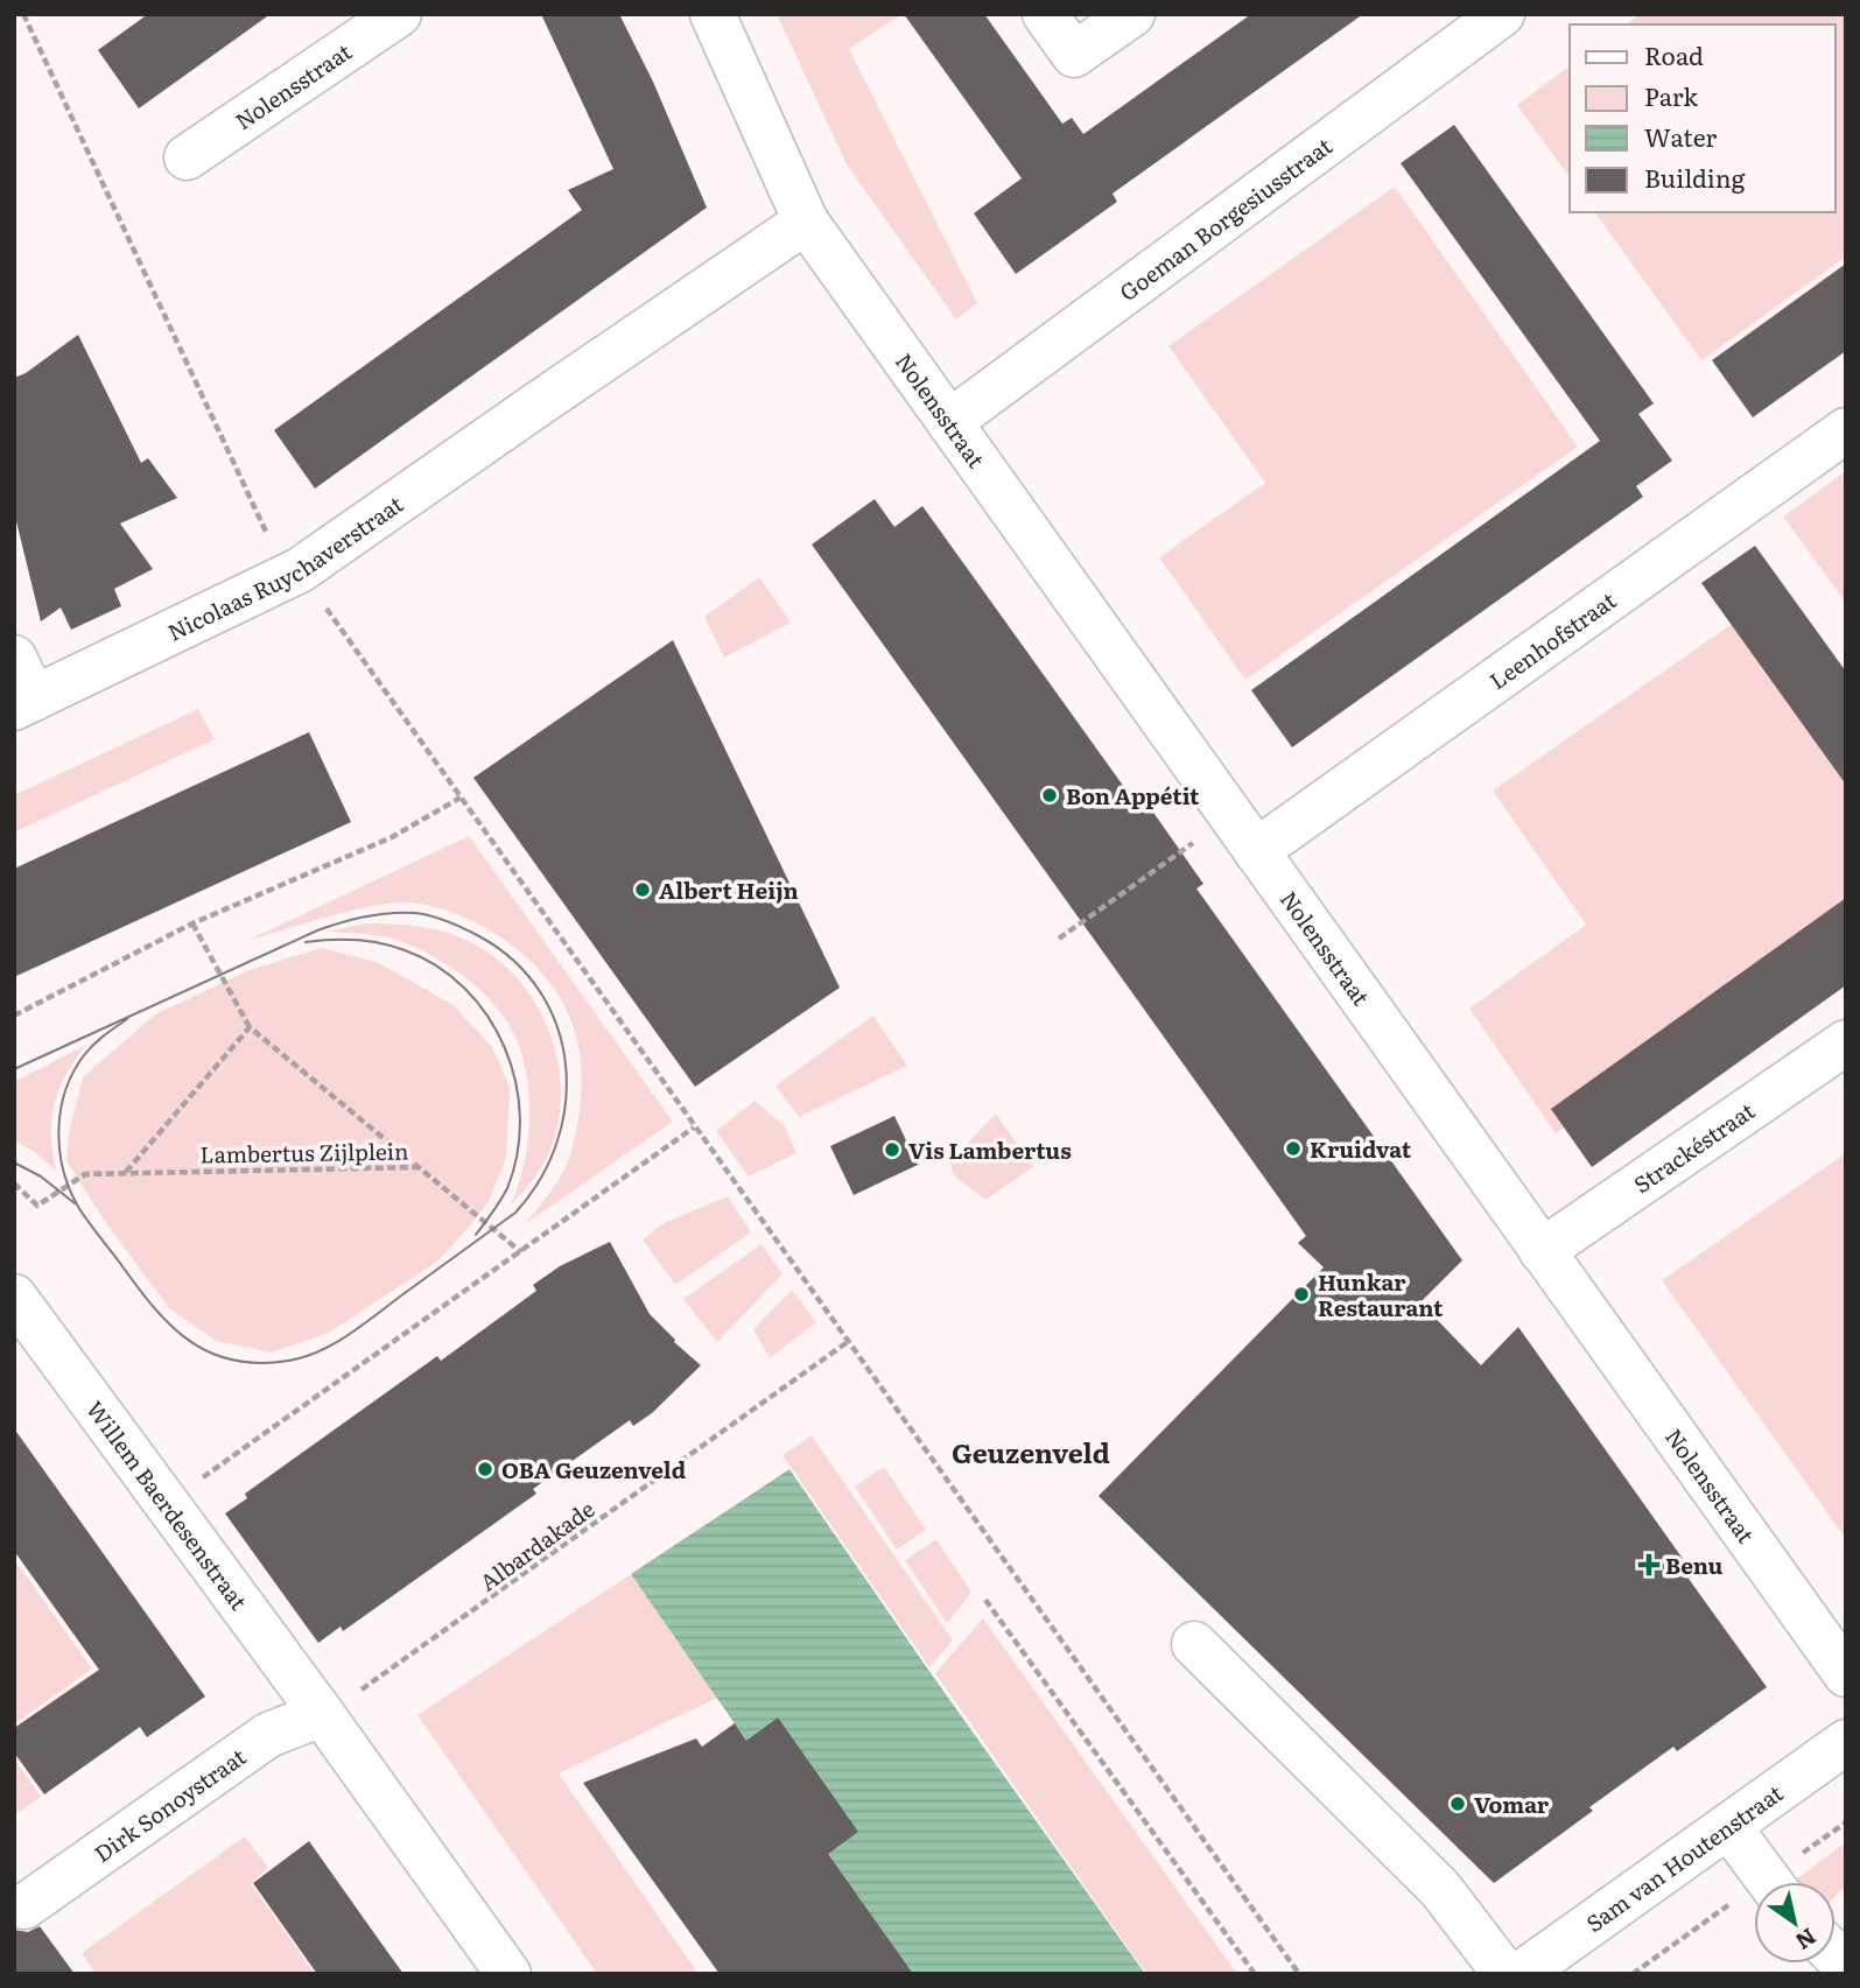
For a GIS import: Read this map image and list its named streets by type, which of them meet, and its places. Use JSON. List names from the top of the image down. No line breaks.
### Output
{"streets":{"street":["Nolensstraat","Goeman Borgesiusstraat","Nicolaas Ruychaverstraat","Leenhofstraat","Strackéstraat","Willem Baerdesenstraat","Dirk Sonoystraat","Sam van Houtenstraat"],"path":["Lambertus Zijlplein","Albardakade"]},"crossings":[["Nolensstraat","Goeman Borgesiusstraat"],["Nolensstraat","Nicolaas Ruychaverstraat"],["Nolensstraat","Leenhofstraat"],["Nolensstraat","Strackéstraat"],["Willem Baerdesenstraat","Albardakade"],["Willem Baerdesenstraat","Dirk Sonoystraat"],["Albardakade","Dirk Sonoystraat"]],"districts":["Geuzenveld"],"places":{"other":["Bon Appétit","Albert Heijn","Kruidvat","Vis Lambertus","Hunkar Restaurant","OBA Geuzenveld","Vomar"],"health":["Benu"]},"legend":["Road","Park","Water","Building"],"north":"bottom right"}
